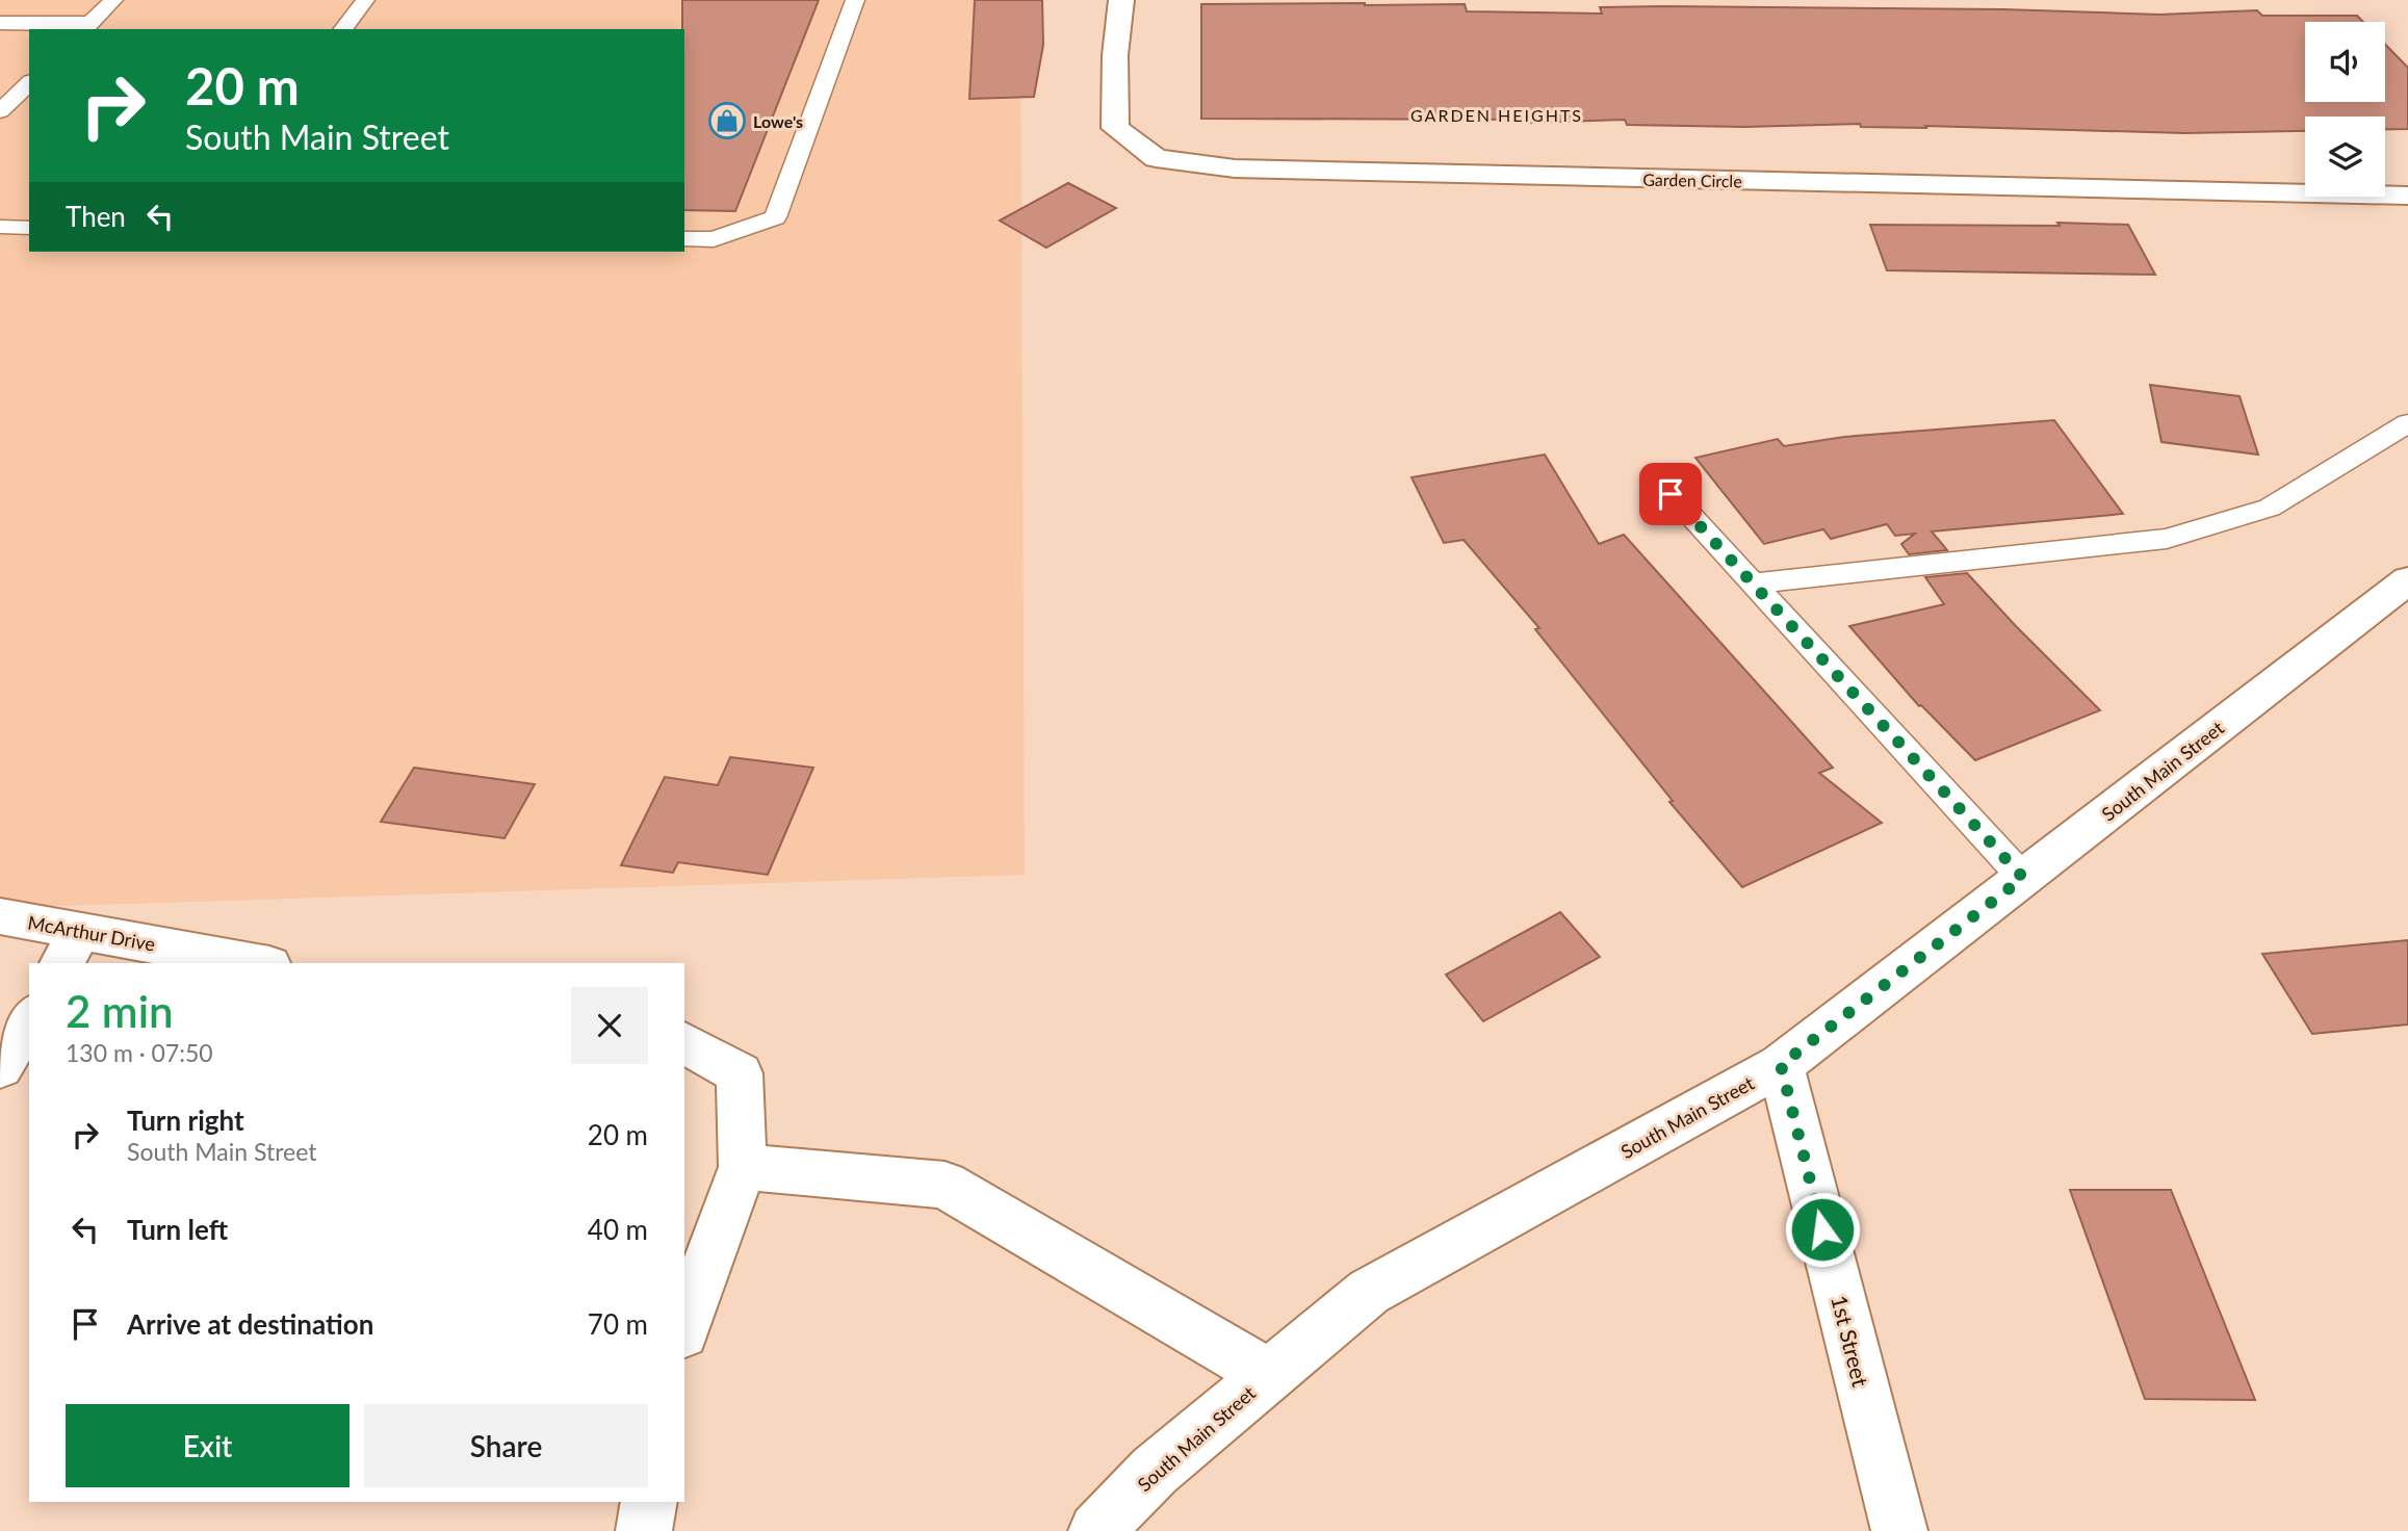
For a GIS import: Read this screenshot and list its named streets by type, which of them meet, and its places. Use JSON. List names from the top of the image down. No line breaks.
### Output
{"streets":{"street":["Garden Circle","South Main Street","McArthur Drive","1st Street"]},"crossings":[["South Main Street","1st Street"]],"districts":["GARDEN HEIGHTS"],"places":{"shop":["Lowe's"]},"page":{"turn":["20 m","South Main Street"],"then":"Then","heading":["2 min","130 m · 07:50"],"list":[{"name":"Turn right","note":"South Main Street","value":"20 m"},{"name":"Turn left","value":"40 m"},{"name":"Arrive at destination","value":"70 m"}],"buttons":["Exit","Share"]}}
